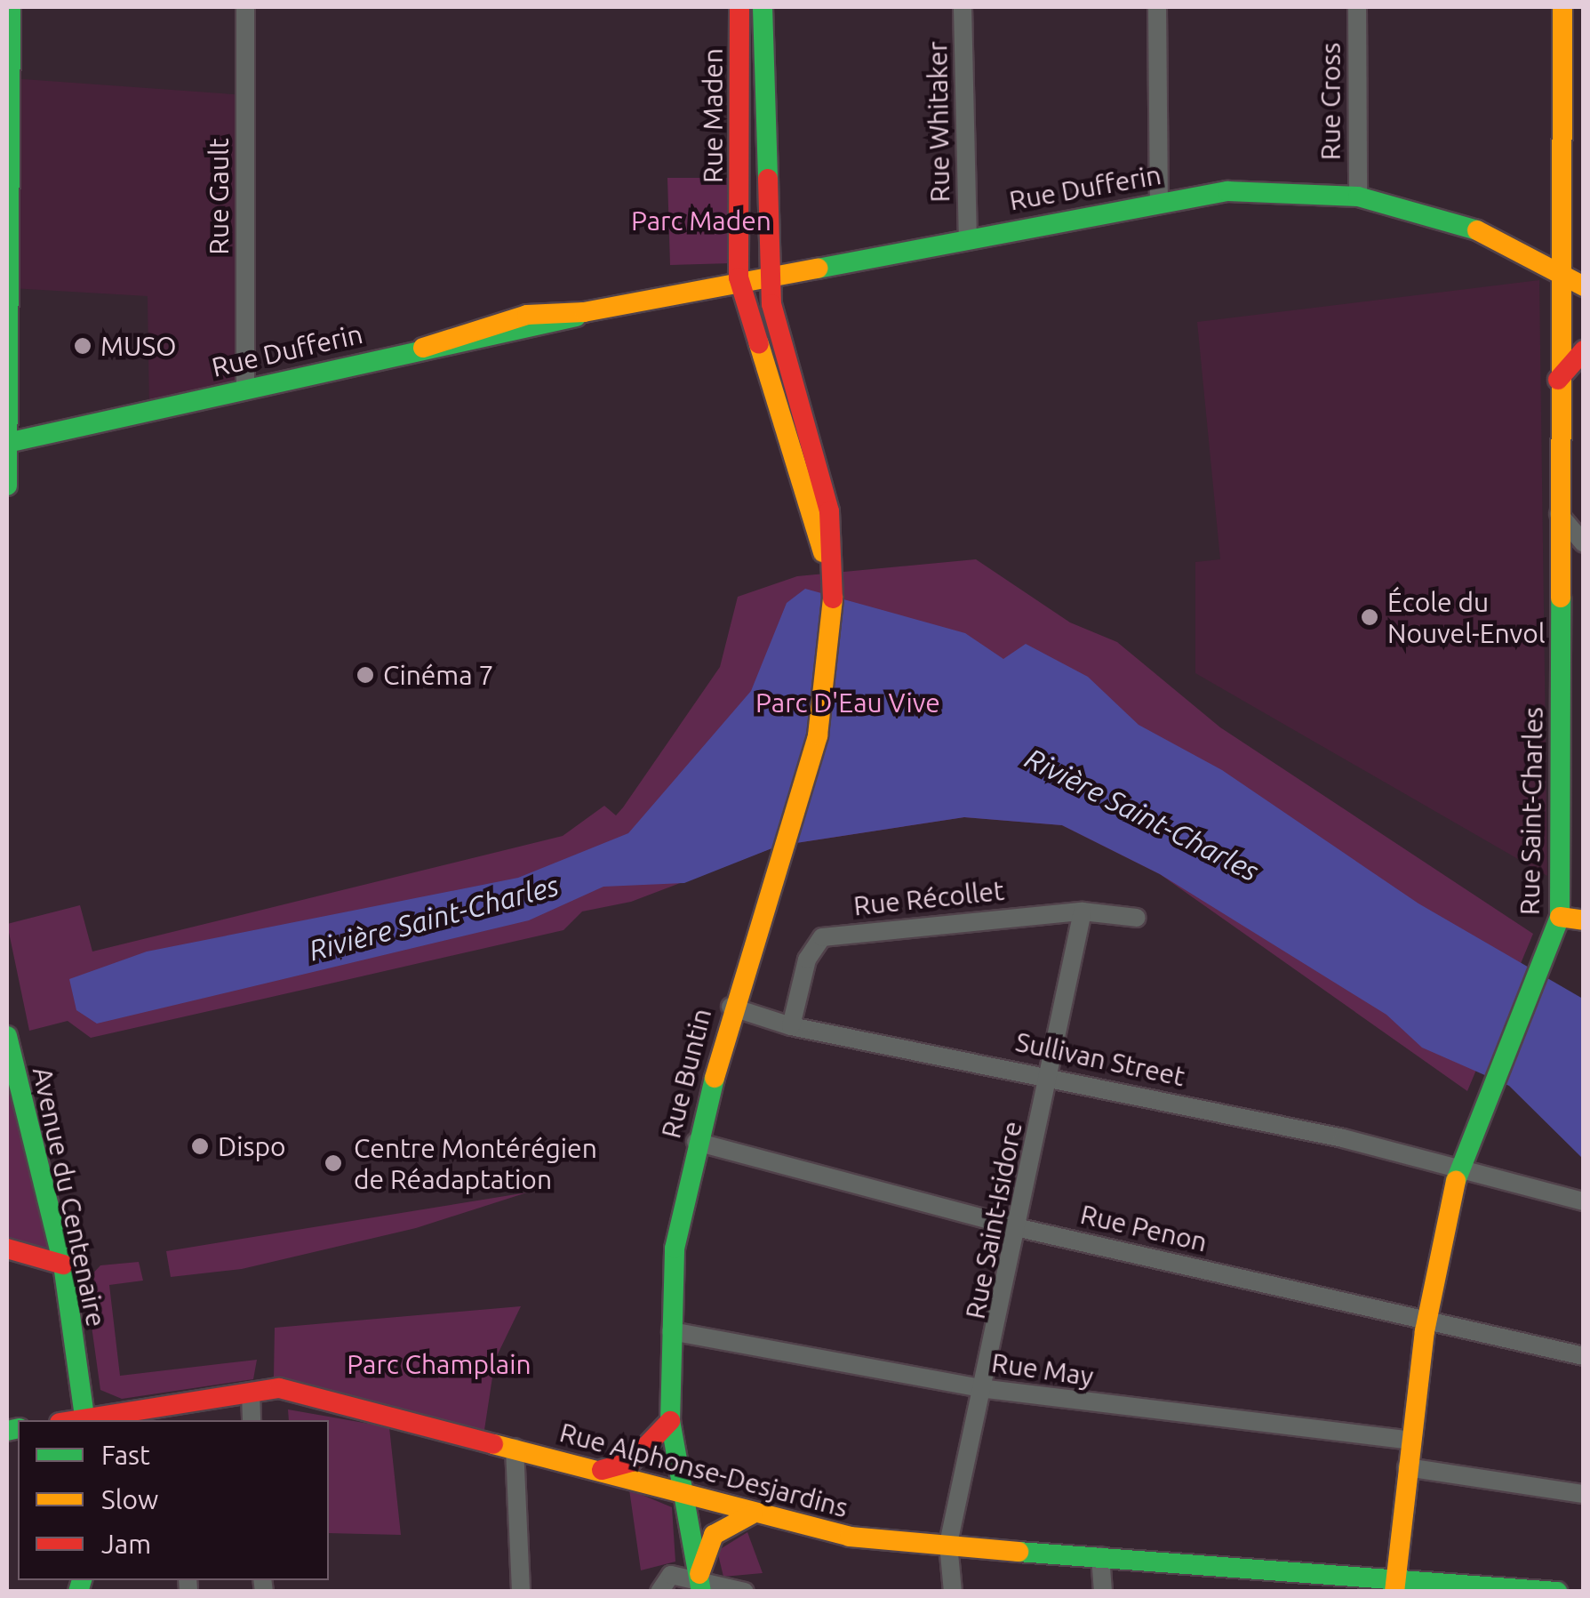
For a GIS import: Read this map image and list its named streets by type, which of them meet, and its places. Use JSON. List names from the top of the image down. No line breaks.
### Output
{"streets":{"street":["Rue Cross","Rue Maden","Rue Whitaker","Rue Dufferin","Rue Gault","Rue Saint-Charles","Rue Récollet","Sullivan Street","Rue Buntin","Avenue du Centenaire","Rue Saint-Isidore","Rue Penon","Rue May","Rue Alphonse-Desjardins"]},"crossings":[["Rue Cross","Rue Dufferin"],["Rue Maden","Rue Dufferin"],["Rue Maden","Rue Buntin"],["Rue Whitaker","Rue Dufferin"],["Rue Dufferin","Rue Gault"],["Rue Dufferin","Rue Saint-Charles"],["Rue Dufferin","Rue Buntin"],["Rue Saint-Charles","Sullivan Street"],["Rue Saint-Charles","Rue Penon"],["Rue Saint-Charles","Rue May"],["Rue Saint-Charles","Rue Alphonse-Desjardins"],["Rue Récollet","Sullivan Street"],["Rue Récollet","Rue Saint-Isidore"],["Sullivan Street","Rue Buntin"],["Sullivan Street","Rue Saint-Isidore"],["Rue Buntin","Rue Penon"],["Rue Buntin","Rue May"],["Rue Buntin","Rue Alphonse-Desjardins"],["Avenue du Centenaire","Rue Alphonse-Desjardins"],["Rue Saint-Isidore","Rue Penon"],["Rue Saint-Isidore","Rue May"],["Rue Saint-Isidore","Rue Alphonse-Desjardins"]],"water":["Rivière Saint-Charles"],"parks":["Parc Maden","Parc D'Eau Vive","Parc Champlain"],"places":["MUSO","École du Nouvel-Envol","Cinéma 7","Dispo","Centre Montérégien de Réadaptation"],"legend":["Fast","Slow","Jam"]}
